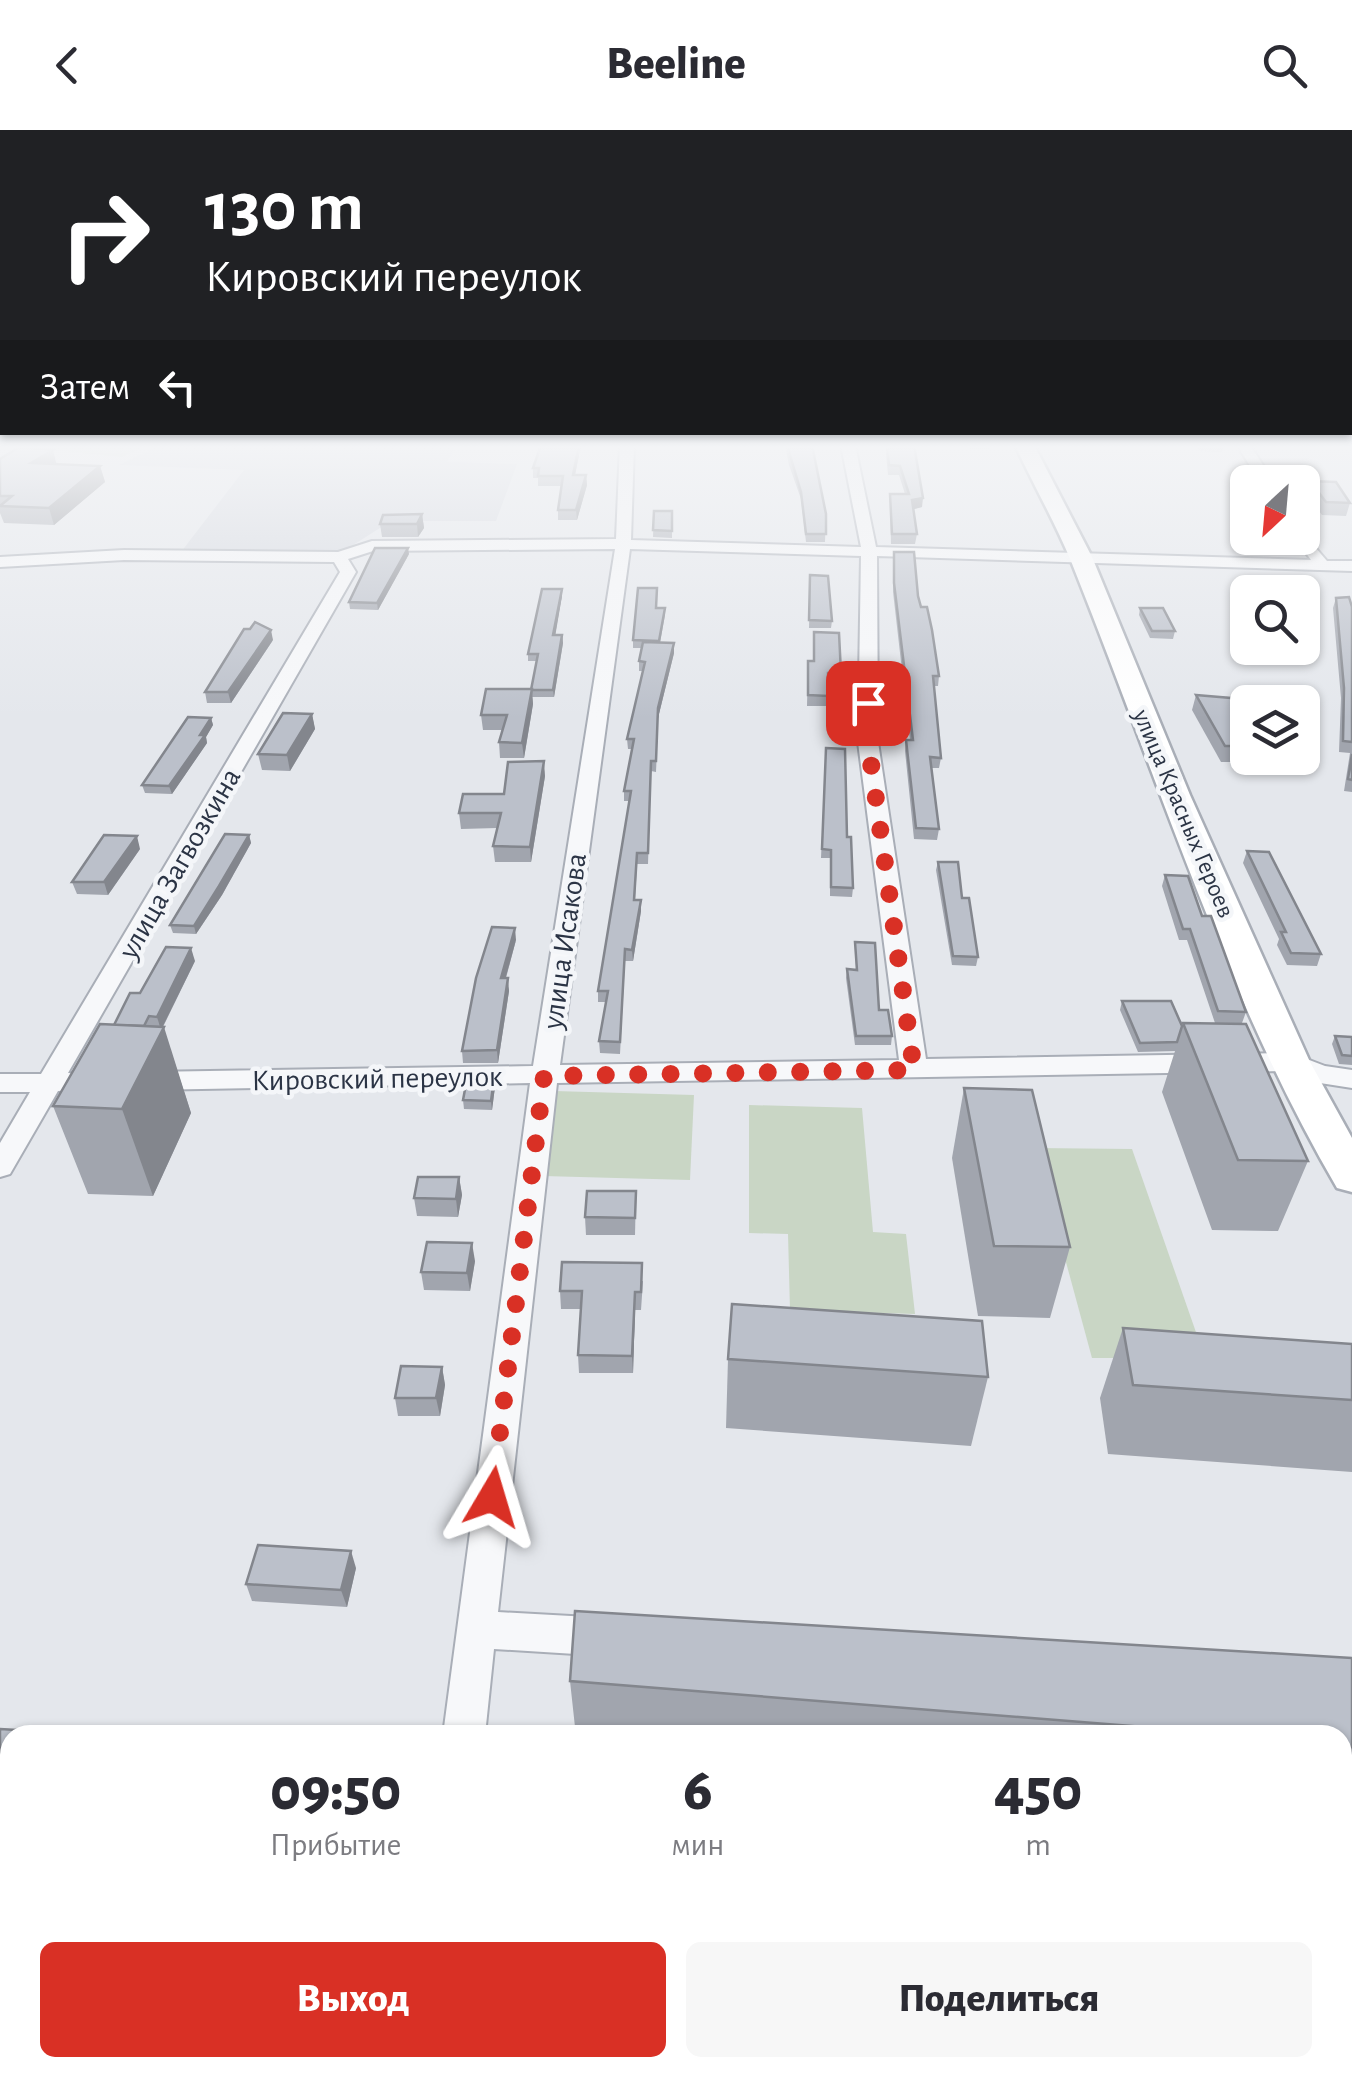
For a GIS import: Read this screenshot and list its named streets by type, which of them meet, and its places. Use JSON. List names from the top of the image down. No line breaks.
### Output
{"streets":{"main road":["улица Красных Героев"],"street":["улица Загвозкина","улица Исакова","Кировский переулок"]},"crossings":[["улица Красных Героев","Кировский переулок"],["улица Загвозкина","Кировский переулок"],["улица Исакова","Кировский переулок"]],"north":"bottom left","page":{"header":"Beeline","turn":["130 m","Кировский переулок"],"then":"Затем","eta":["09:50","Прибытие","6","мин","450","m"],"buttons":["Выход","Поделиться"]}}
